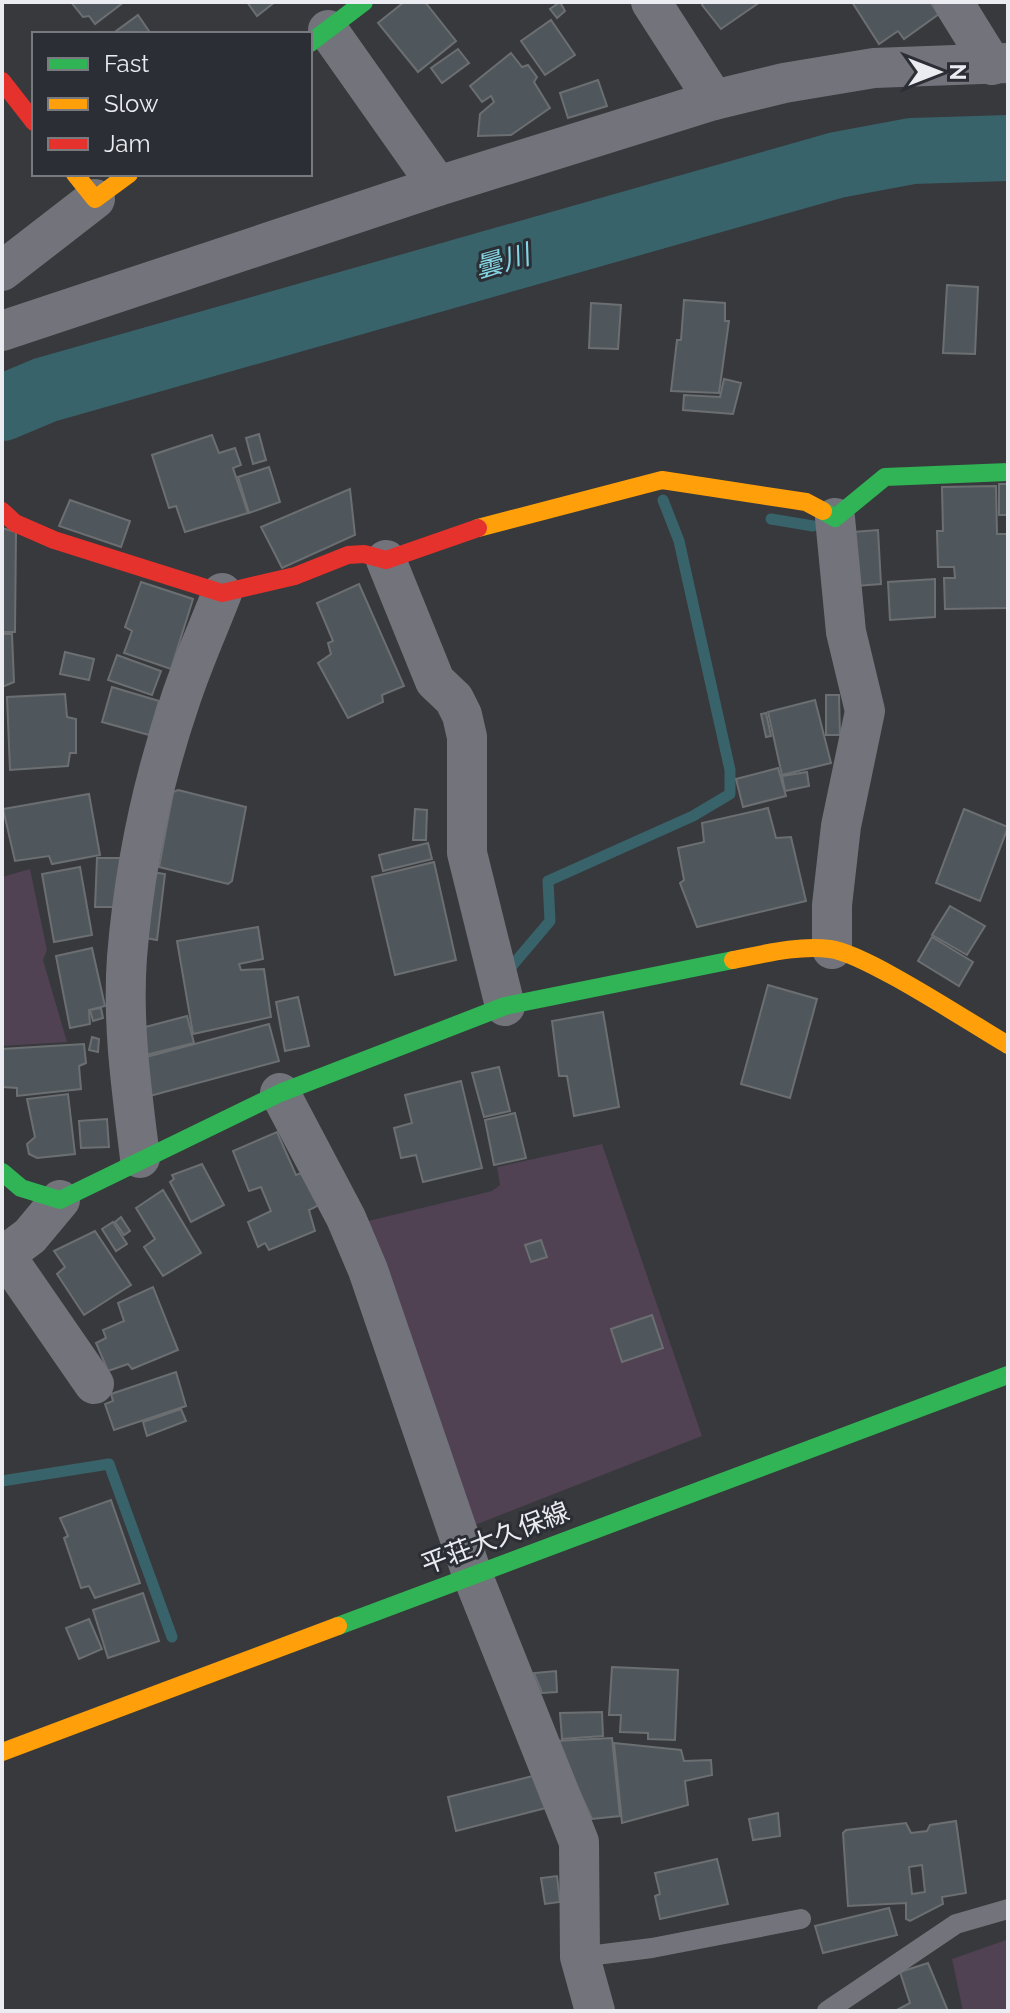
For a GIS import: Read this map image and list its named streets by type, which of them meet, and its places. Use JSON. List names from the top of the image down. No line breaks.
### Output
{"streets":{"street":["平荘大久保線"]},"water":["曇川"],"legend":["Fast","Slow","Jam"],"north":"right"}
